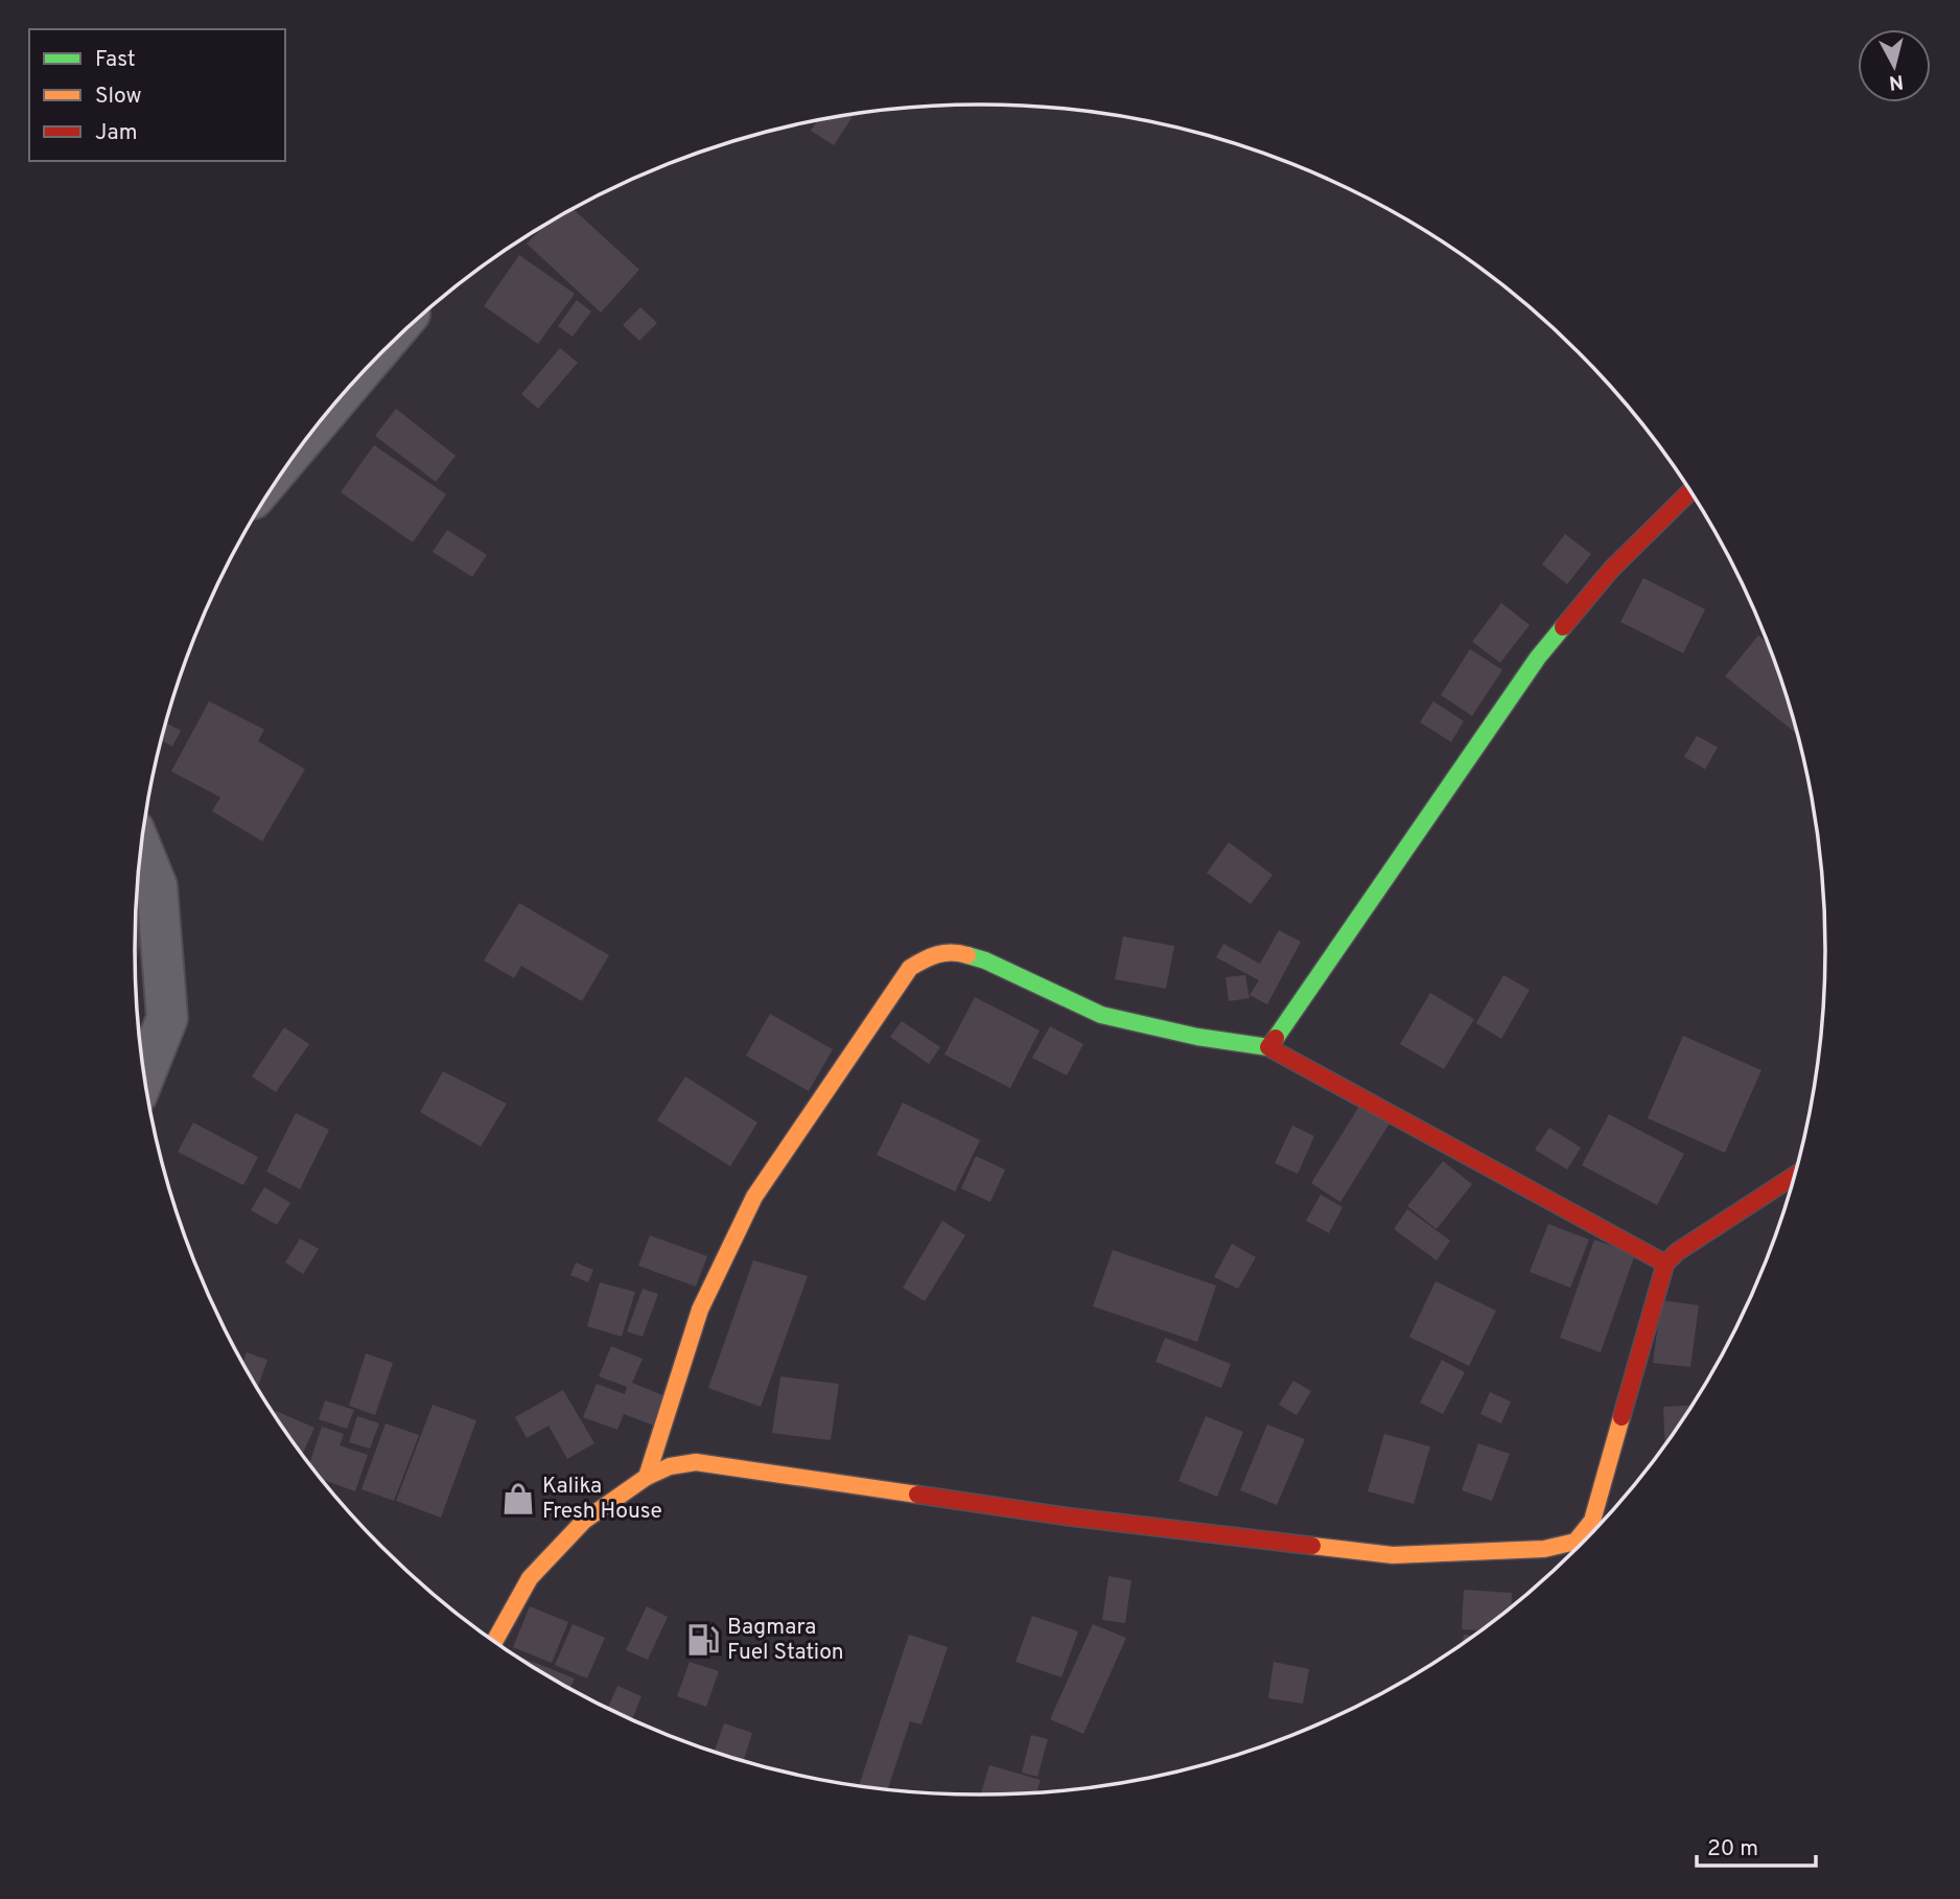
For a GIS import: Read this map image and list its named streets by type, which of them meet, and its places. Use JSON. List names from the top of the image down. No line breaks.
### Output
{"places":{"shop":["Kalika Fresh House"],"fuel station":["Bagmara Fuel Station"]},"legend":["Fast","Slow","Jam"],"scale_bar":"20 m","north":"bottom"}
